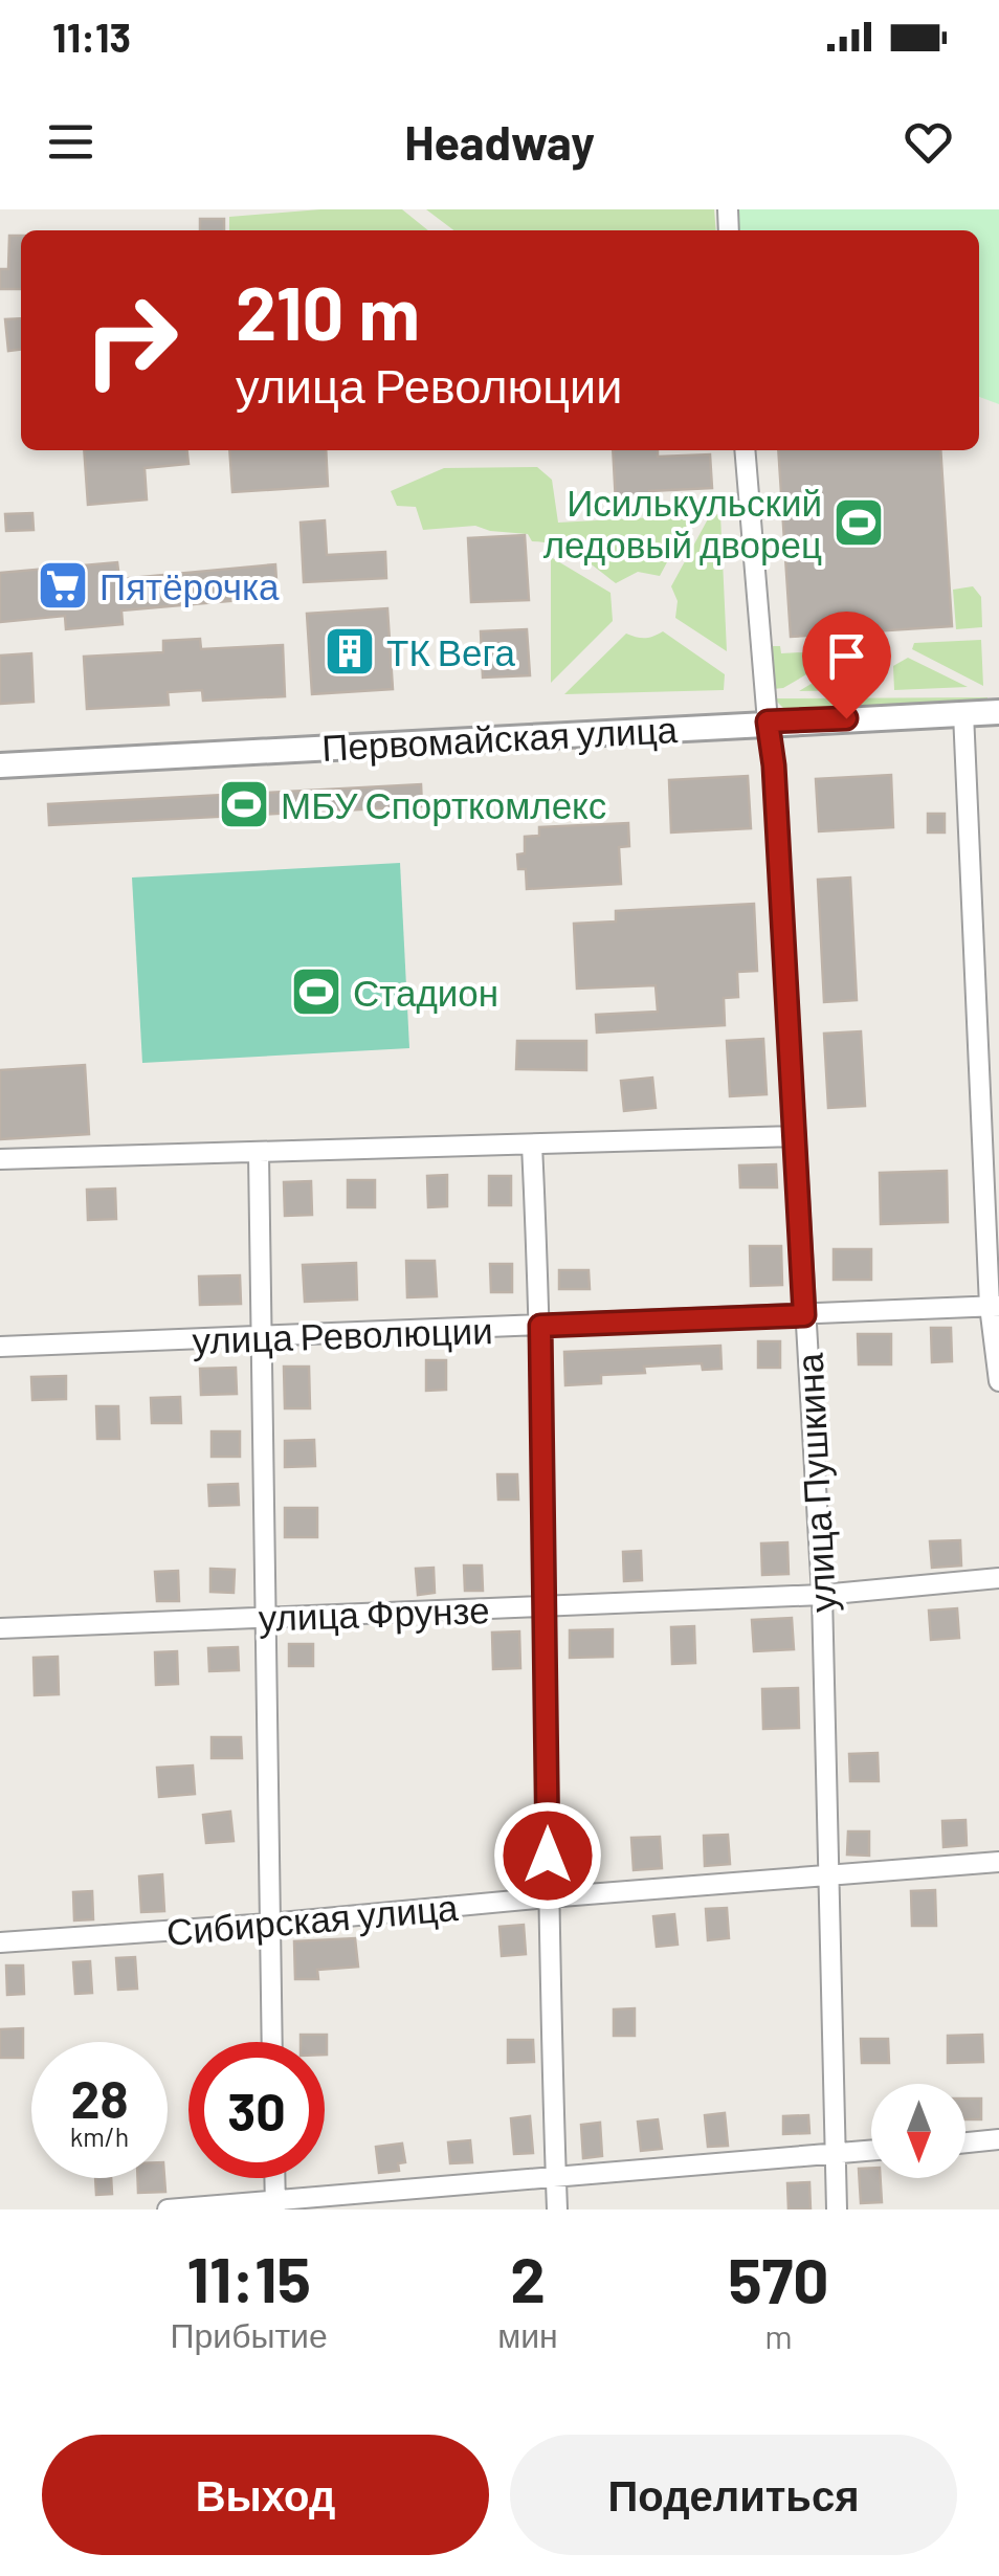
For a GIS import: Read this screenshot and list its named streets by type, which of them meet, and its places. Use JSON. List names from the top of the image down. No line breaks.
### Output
{"streets":{"street":["Первомайская улица","улица Революции","улица Пушкина","улица Фрунзе","Сибирская улица"]},"crossings":[["Первомайская улица","улица Пушкина"],["улица Революции","улица Пушкина"],["улица Пушкина","улица Фрунзе"],["улица Пушкина","Сибирская улица"]],"places":{"sports":["Исилькульский ледовый дворец","МБУ Спорткомлекс","Стадион"],"supermarket":["Пятёрочка"],"building":["ТК Вега"]},"north":"bottom","page":{"status":"11:13","header":"Headway","turn":["210 m","улица Революции"],"speed":"28 km/h","limit":"30","eta":["11:15","Прибытие","2","мин","570","m"],"buttons":["Выход","Поделиться"]}}
